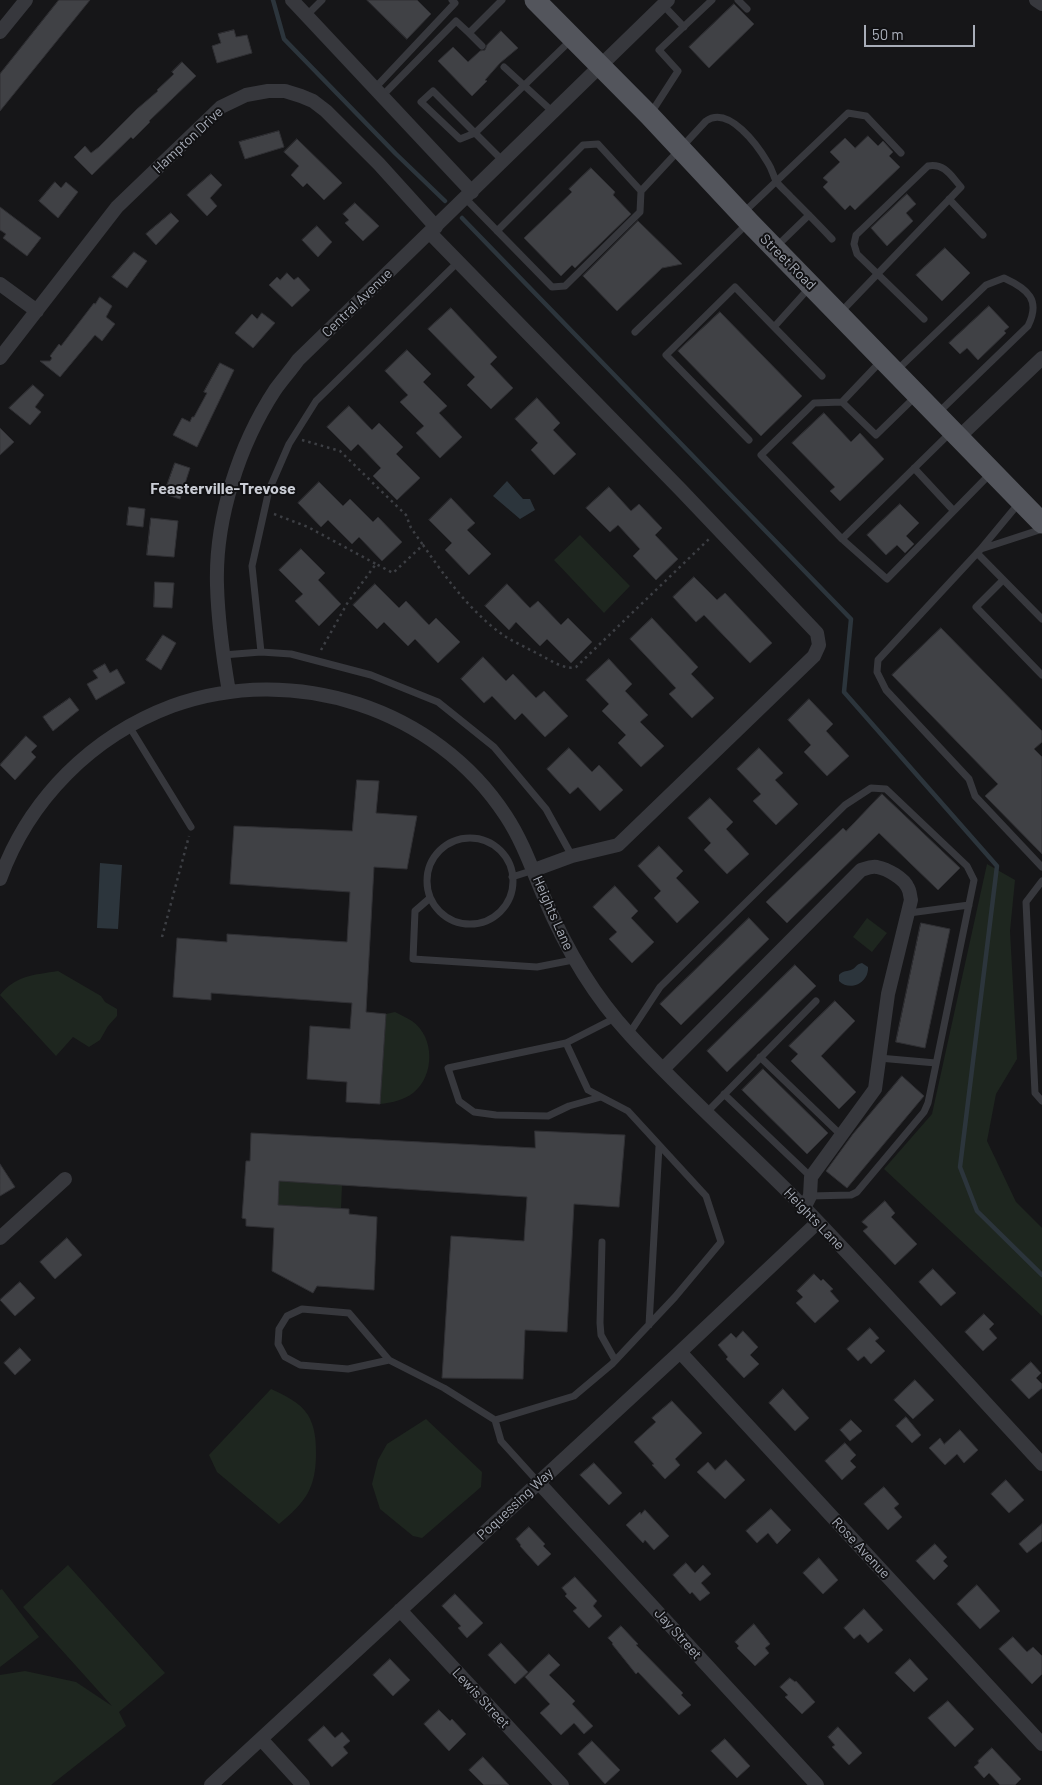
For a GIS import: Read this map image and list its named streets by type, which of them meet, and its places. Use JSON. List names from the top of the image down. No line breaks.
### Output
{"streets":{"main road":["Street Road"],"street":["Hampton Drive","Central Avenue","Heights Lane","Poquessing Way","Rose Avenue","Jay Street","Lewis Street"]},"crossings":[["Hampton Drive","Central Avenue"],["Hampton Drive","Heights Lane"],["Street Road","Central Avenue"],["Central Avenue","Heights Lane"],["Heights Lane","Poquessing Way"],["Poquessing Way","Rose Avenue"],["Poquessing Way","Jay Street"],["Poquessing Way","Lewis Street"]],"districts":["Feasterville-Trevose"],"scale_bar":"50 m"}
